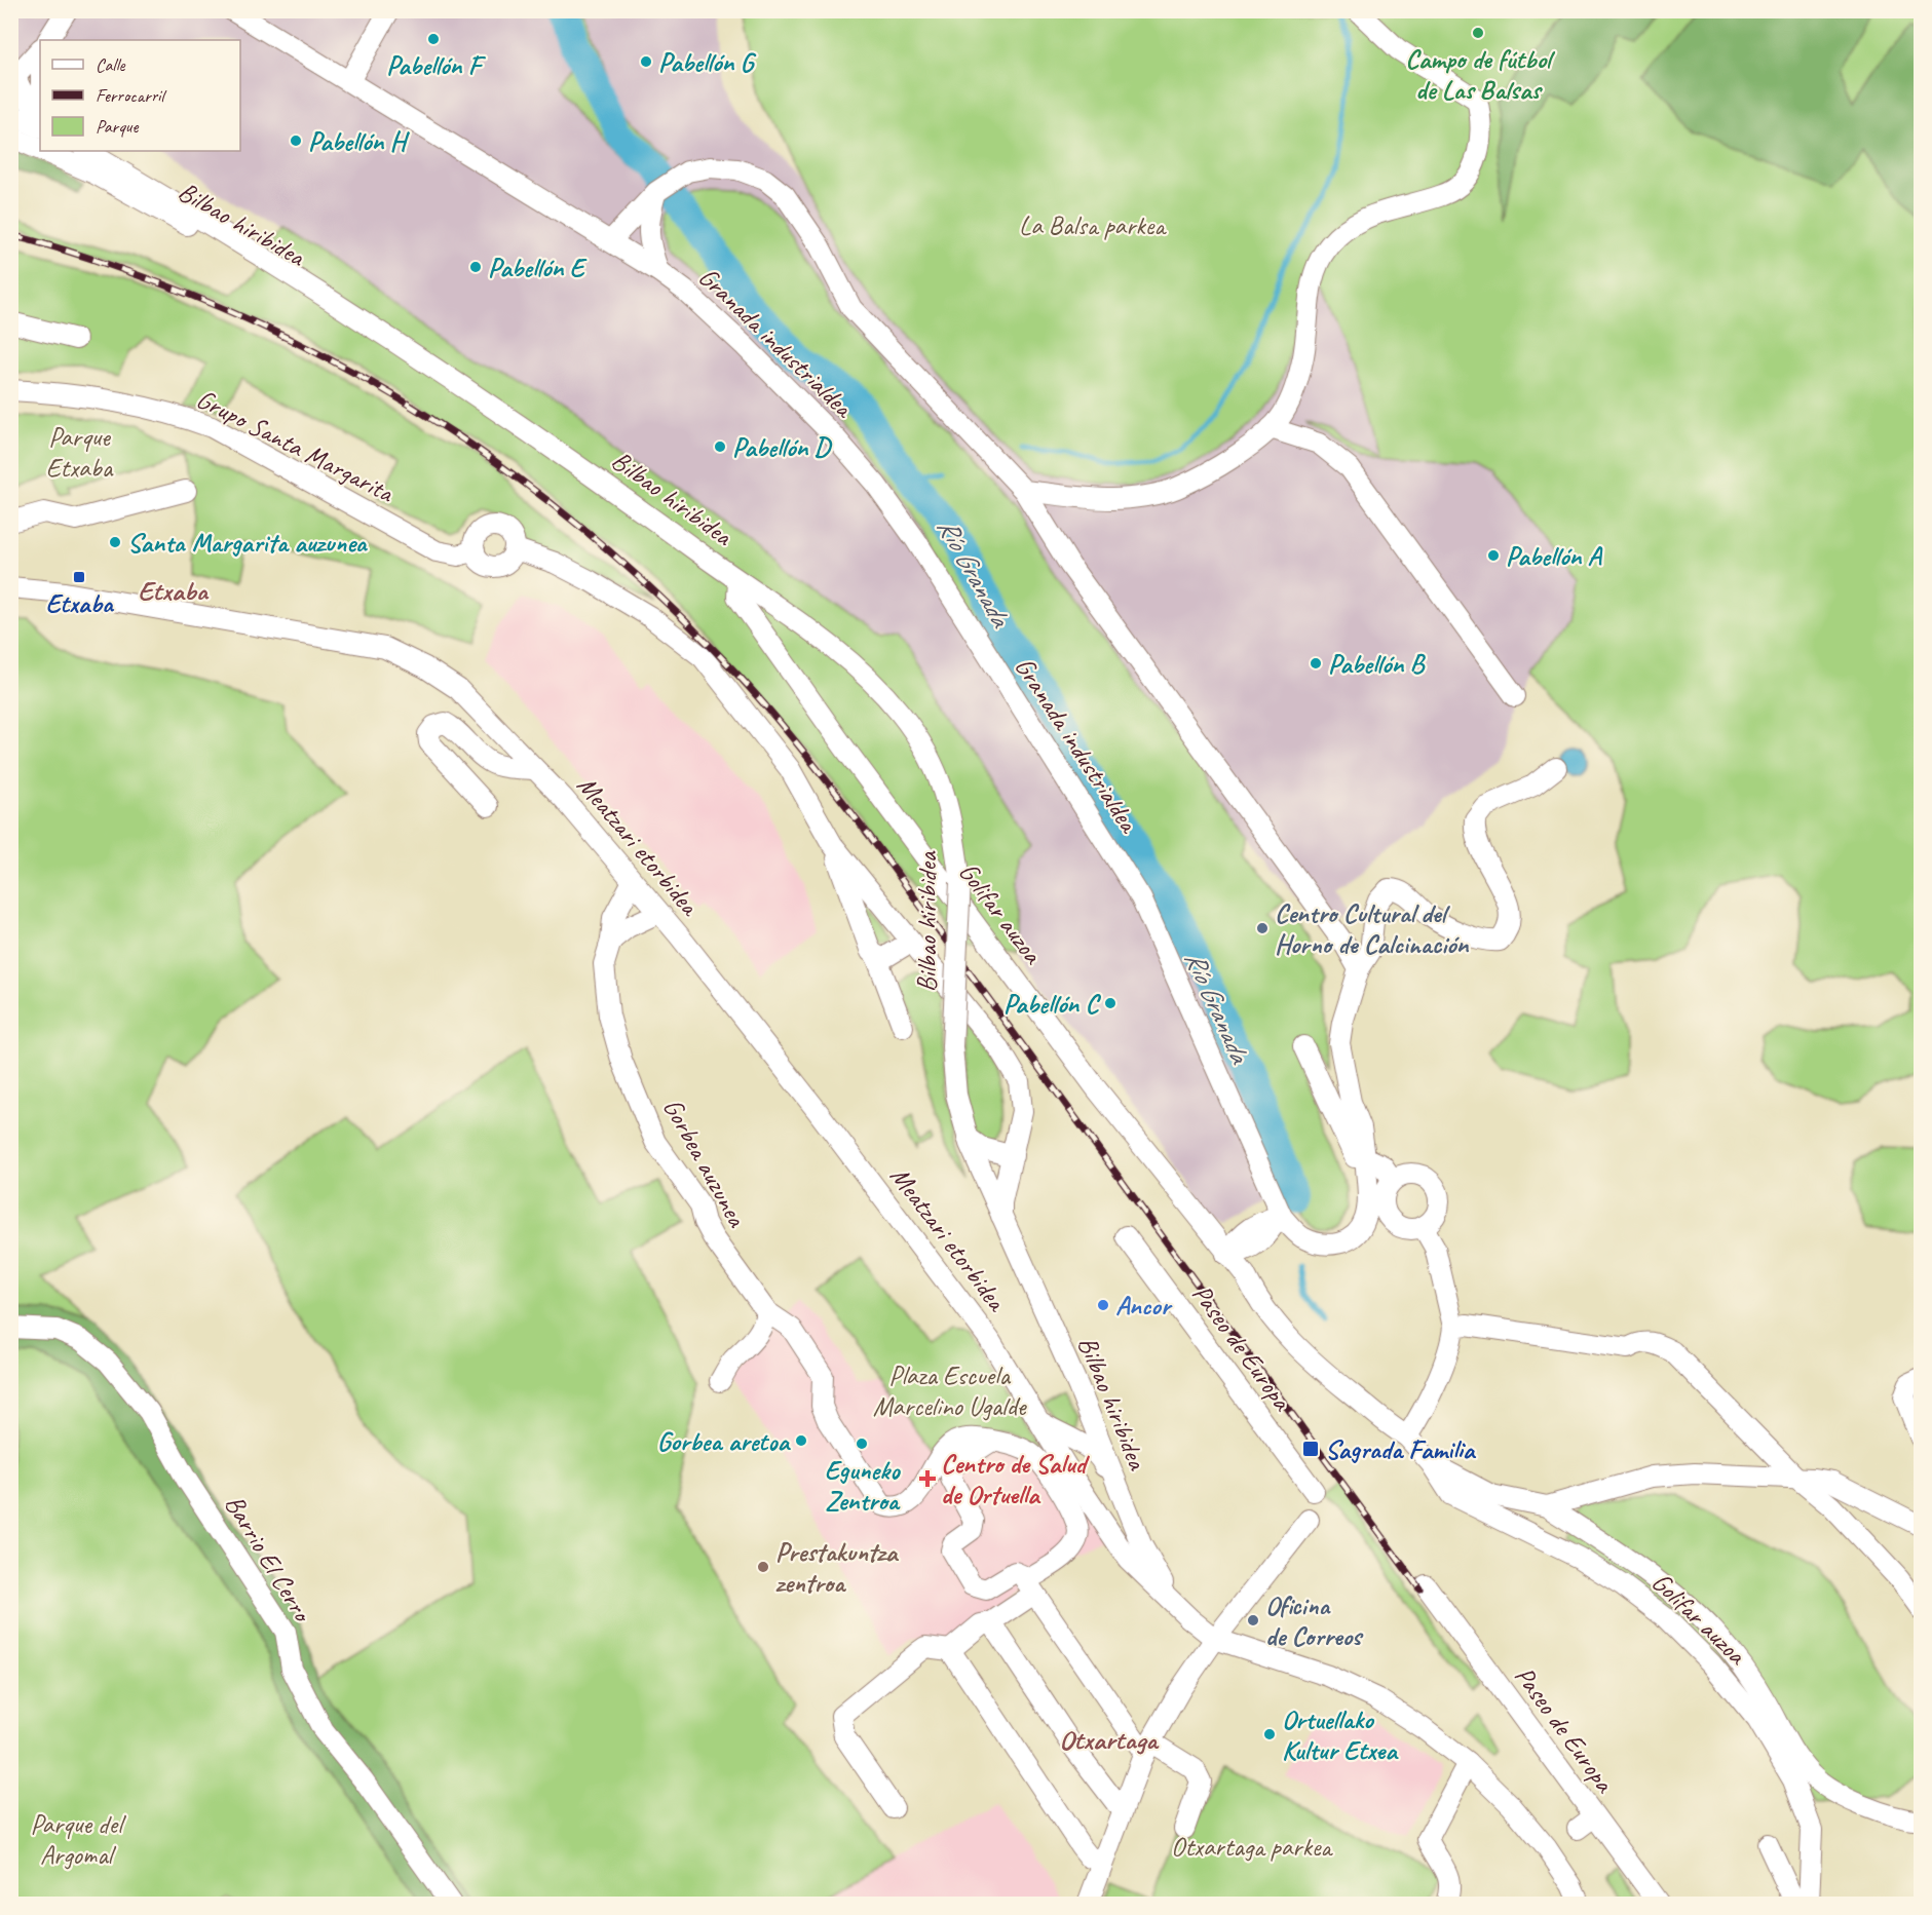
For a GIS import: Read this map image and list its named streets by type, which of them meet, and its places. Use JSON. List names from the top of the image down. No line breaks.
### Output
{"streets":{"street":["Bilbao hiribidea","Granada industrialdea","Grupo Santa Margarita","Meatzari etorbidea","Golifar auzoa","Gorbea auzunea","Paseo de Europa","Barrio El Cerro"]},"crossings":[["Bilbao hiribidea","Golifar auzoa"],["Granada industrialdea","Golifar auzoa"],["Meatzari etorbidea","Gorbea auzunea"]],"districts":["Etxaba","Otxartaga"],"water":["Río Granada"],"parks":["La Balsa parkea","Parque Etxaba","Plaza Escuela Marcelino Ugalde","Parque del Argomal","Otxartaga parkea"],"places":{"other":["Campo de fútbol de Las Balsas","Pabellón F","Pabellón G","Pabellón H","Pabellón E","Pabellón D","Santa Margarita auzunea","Pabellón A","Pabellón B","Centro Cultural del Horno de Calcinación","Pabellón C","Ancor","Gorbea aretoa","Eguneko Zentroa","Prestakuntza zentroa","Oficina de Correos","Ortuellako Kultur Etxea"],"transit":["Etxaba","Sagrada Familia"],"health":["Centro de Salud de Ortuella"]},"legend":["Calle","Ferrocarril","Parque"]}
